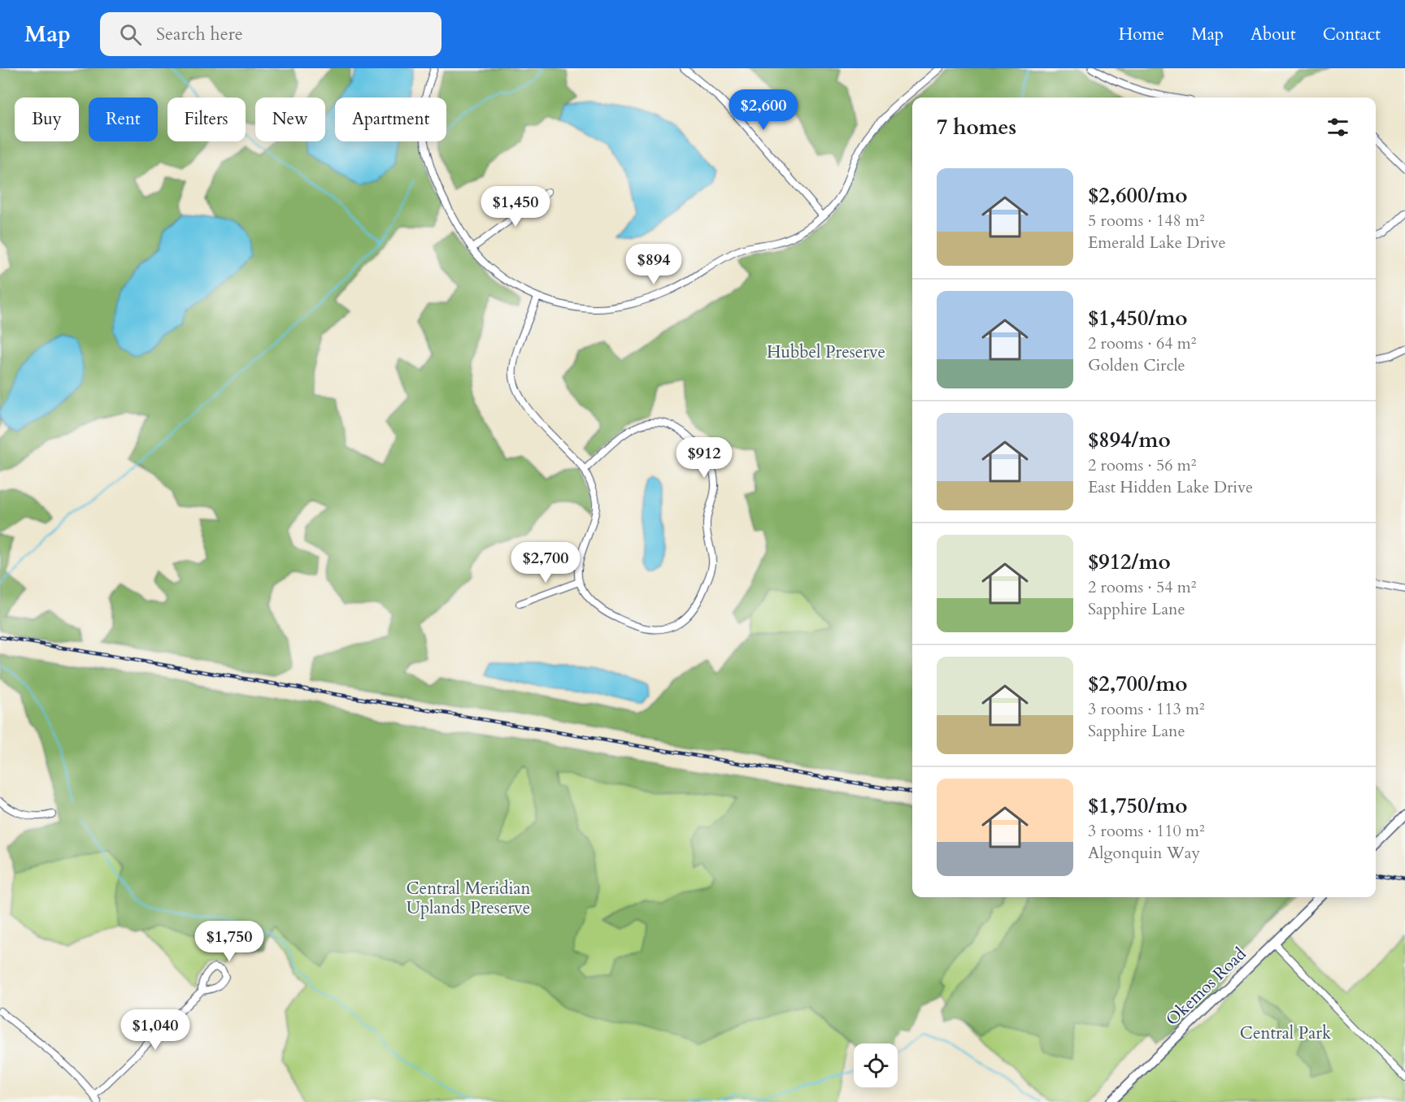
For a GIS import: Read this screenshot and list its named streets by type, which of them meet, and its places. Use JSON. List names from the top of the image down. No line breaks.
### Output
{"streets":{"street":["Okemos Road"]},"parks":["Hubbel Preserve","Central Meridian Uplands Preserve","Central Park"],"page":{"header":"Map","search":"Search here","nav":["Home","Map","About","Contact"],"price":["$2,600","$1,450","$894","$912","$2,700","$1,750","$1,040"],"chip":["Buy","Rent","Filters","New","Apartment"],"heading":"7 homes","list":[{"name":"$2,600/mo","note":"5 rooms · 148 m² · Emerald Lake Drive"},{"name":"$1,450/mo","note":"2 rooms · 64 m² · Golden Circle"},{"name":"$894/mo","note":"2 rooms · 56 m² · East Hidden Lake Drive"},{"name":"$912/mo","note":"2 rooms · 54 m² · Sapphire Lane"},{"name":"$2,700/mo","note":"3 rooms · 113 m² · Sapphire Lane"},{"name":"$1,750/mo","note":"3 rooms · 110 m² · Algonquin Way"}]}}
